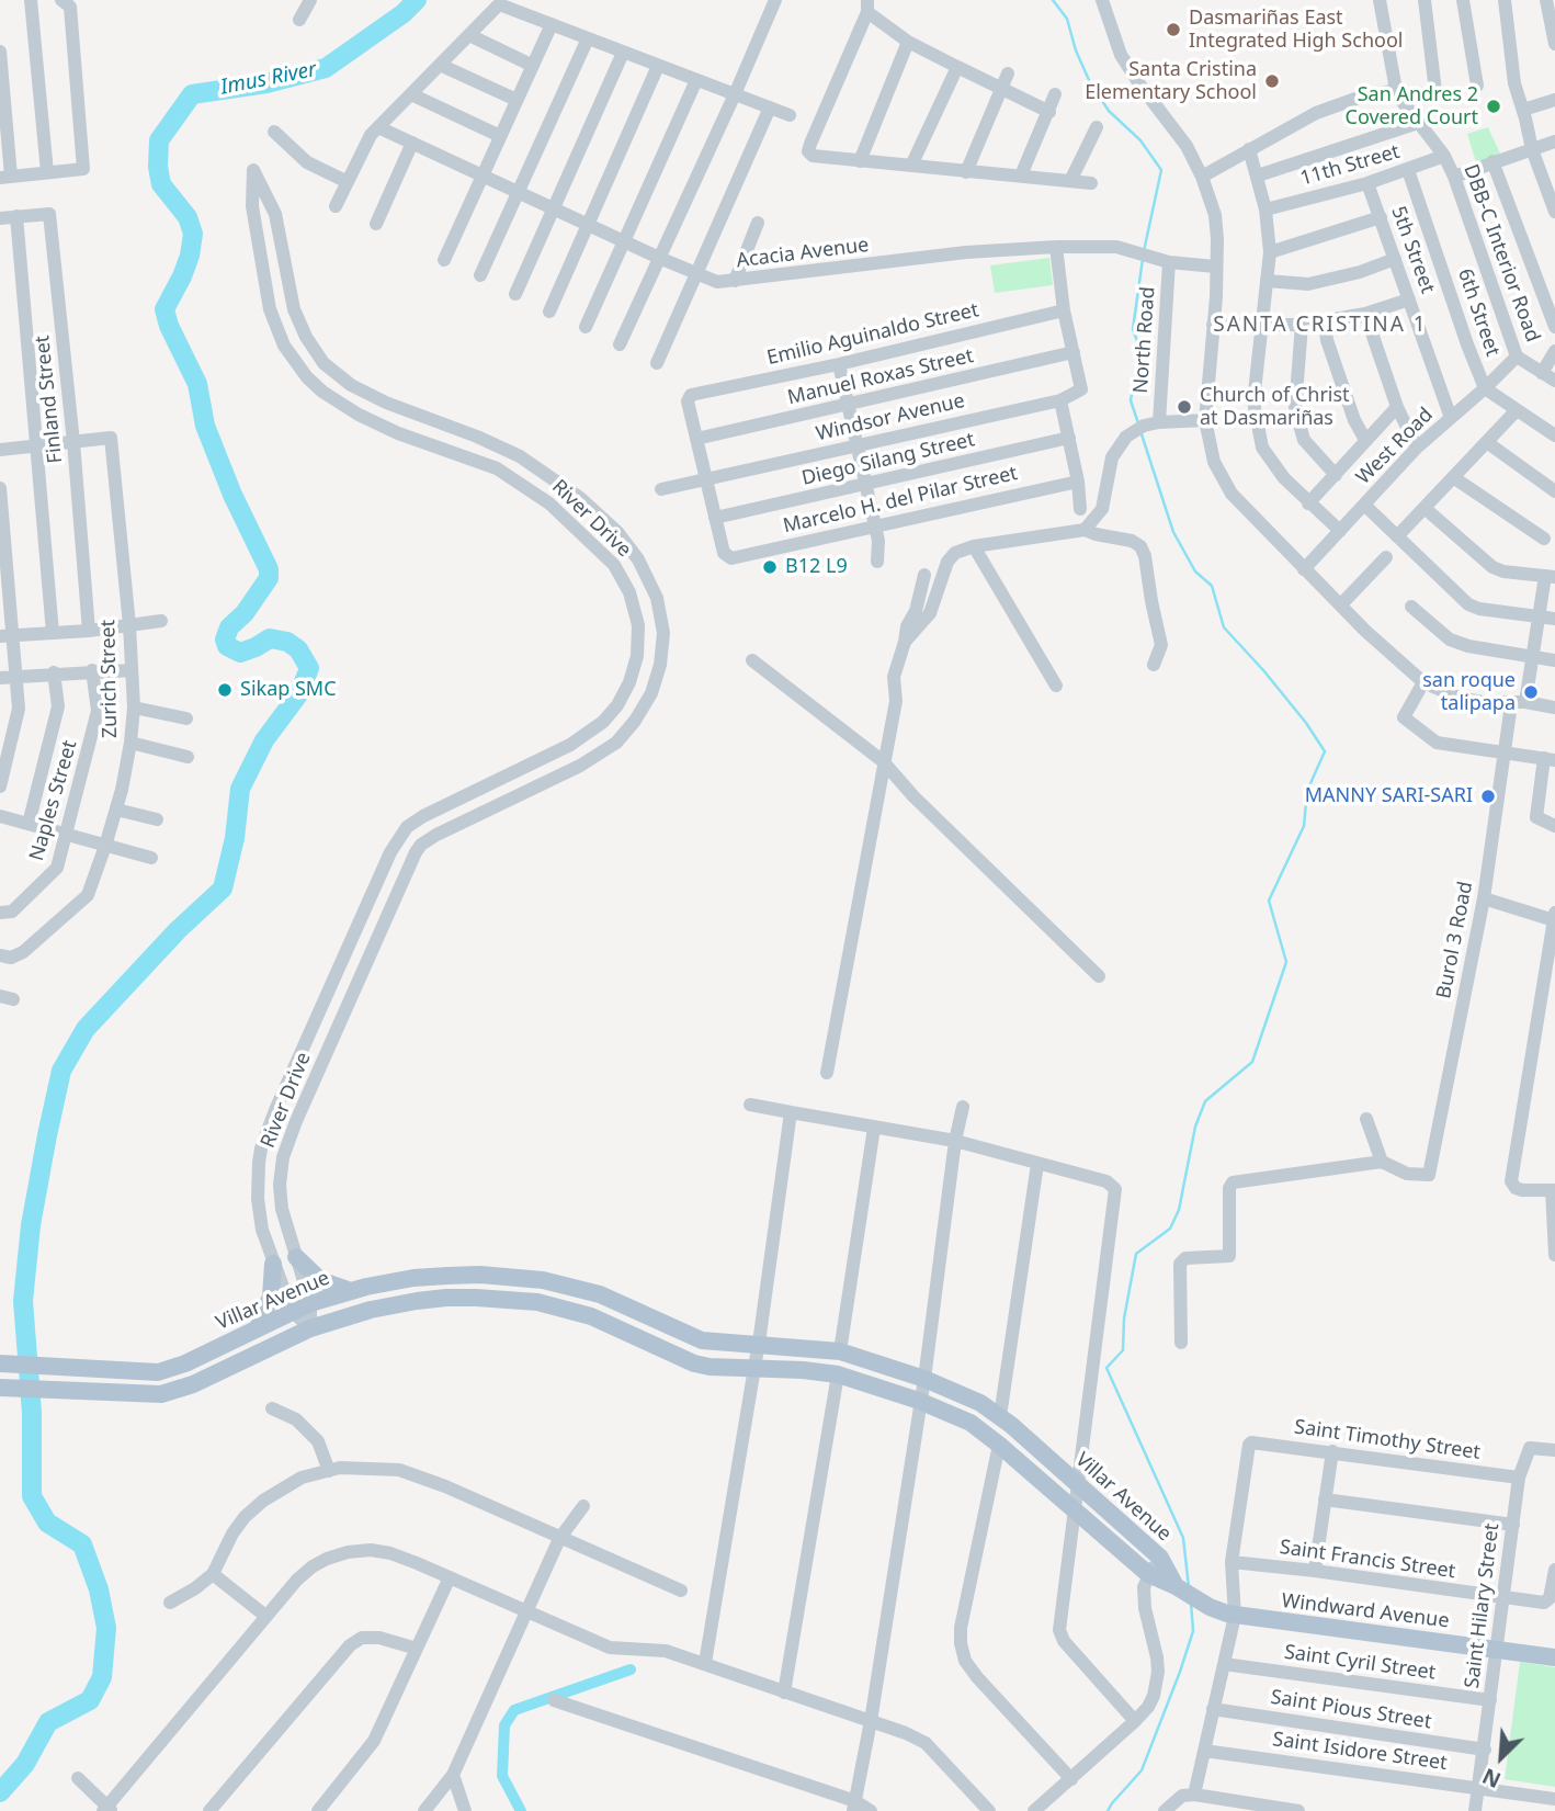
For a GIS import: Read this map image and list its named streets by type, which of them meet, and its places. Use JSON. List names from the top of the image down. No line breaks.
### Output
{"streets":{"main road":["Villar Avenue","Windward Avenue"],"street":["11th Street","5th Street","Acacia Avenue","DBB-C Interior Road","6th Street","Emilio Aguinaldo Street","North Road","Manuel Roxas Street","Finland Street","Windsor Avenue","West Road","Diego Silang Street","Marcelo H. del Pilar Street","River Drive","Zurich Street","Naples Street","Burol 3 Road","Saint Timothy Street","Saint Francis Street","Saint Hilary Street","Saint Cyril Street","Saint Pious Street","Saint Isidore Street"]},"crossings":[["11th Street","5th Street"],["11th Street","DBB-C Interior Road"],["11th Street","6th Street"],["5th Street","West Road"],["Acacia Avenue","North Road"],["DBB-C Interior Road","West Road"],["6th Street","West Road"],["Emilio Aguinaldo Street","Manuel Roxas Street"],["Manuel Roxas Street","Windsor Avenue"],["Finland Street","Zurich Street"],["Diego Silang Street","Marcelo H. del Pilar Street"],["River Drive","Villar Avenue"],["Villar Avenue","Windward Avenue"],["Saint Timothy Street","Saint Francis Street"],["Saint Timothy Street","Saint Hilary Street"],["Saint Francis Street","Saint Hilary Street"],["Saint Hilary Street","Windward Avenue"],["Saint Hilary Street","Saint Cyril Street"],["Saint Hilary Street","Saint Pious Street"],["Saint Hilary Street","Saint Isidore Street"]],"districts":["SANTA CRISTINA 1"],"water":["Imus River"],"places":["Dasmariñas East Integrated High School","Santa Cristina Elementary School","San Andres 2 Covered Court","Church of Christ at Dasmariñas","B12 L9","Sikap SMC","san roque talipapa","MANNY SARI-SARI"],"north":"bottom left"}
